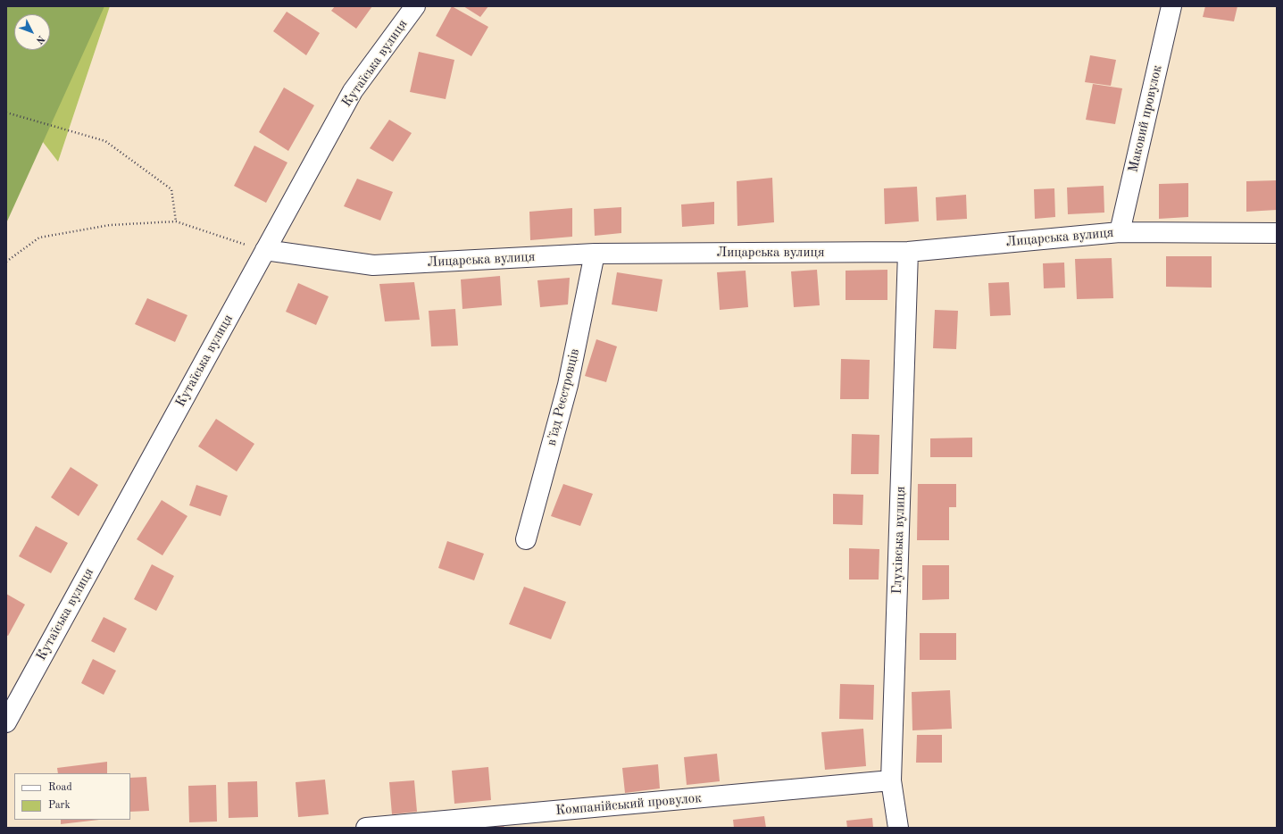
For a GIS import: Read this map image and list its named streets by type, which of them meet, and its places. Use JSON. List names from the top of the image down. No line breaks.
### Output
{"streets":{"street":["Кутаїська вулиця","Маковий провулок","Лицарська вулиця","в'їзд Реєстровців","Глухівська вулиця","Компанійський провулок"]},"crossings":[["Кутаїська вулиця","Лицарська вулиця"],["Маковий провулок","Лицарська вулиця"],["Лицарська вулиця","в'їзд Реєстровців"],["Лицарська вулиця","Глухівська вулиця"],["Глухівська вулиця","Компанійський провулок"]],"legend":["Road","Park"],"north":"bottom right"}
